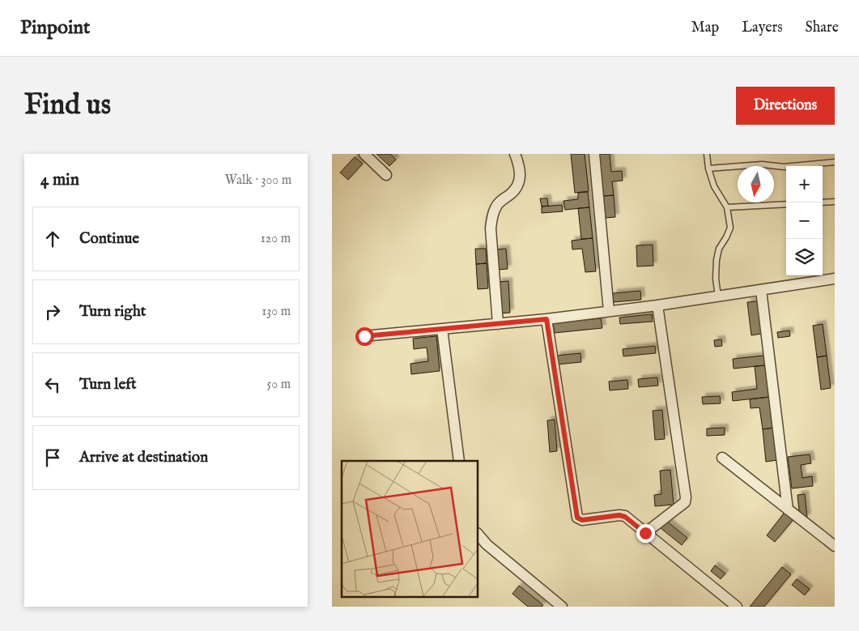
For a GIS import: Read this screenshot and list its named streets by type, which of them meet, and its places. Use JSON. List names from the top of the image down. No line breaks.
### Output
{"north":"bottom","page":{"header":"Pinpoint","nav":["Map","Layers","Share"],"buttons":"Directions","title":"Find us","heading":["4 min","Walk · 300 m"],"map_buttons":["+","−"],"list":[["Continue","120 m"],["Turn right","130 m"],["Turn left","50 m"],"Arrive at destination"]}}
